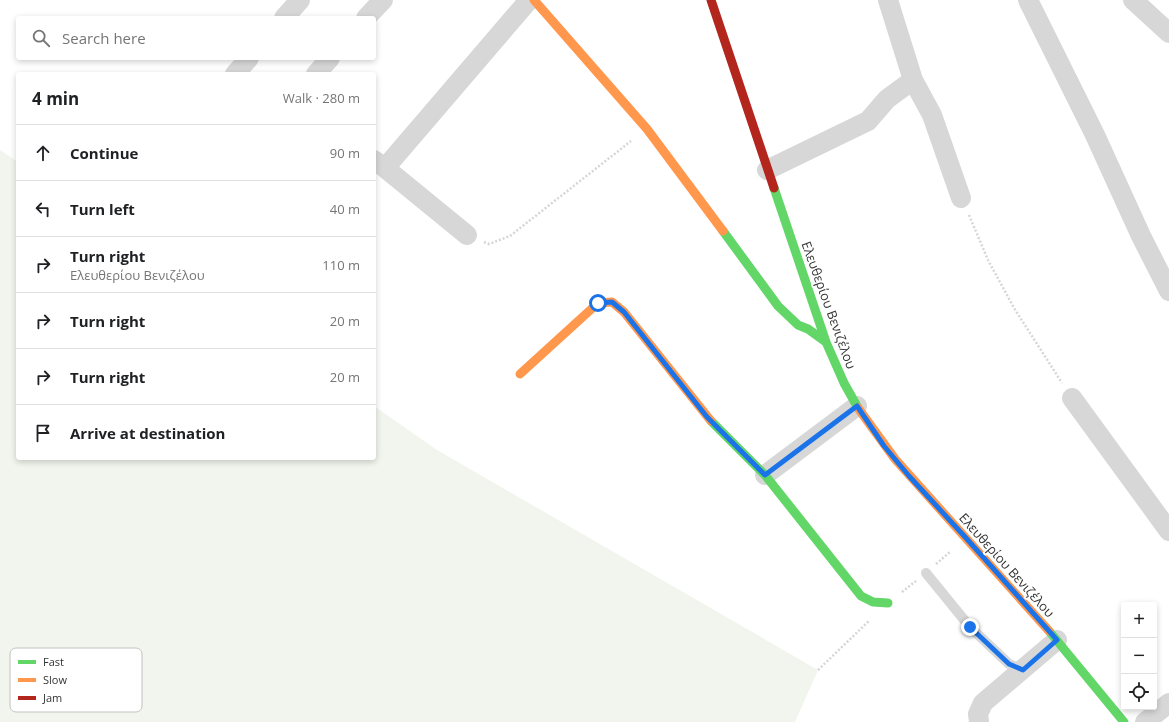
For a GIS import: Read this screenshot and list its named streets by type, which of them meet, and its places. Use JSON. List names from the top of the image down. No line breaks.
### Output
{"streets":{"street":["Ελευθερίου Βενιζέλου"]},"legend":["Fast","Slow","Jam"],"page":{"search":"Search here","heading":["4 min","Walk · 280 m"],"list":[["Continue","90 m"],["Turn left","40 m"],["Turn right","Ελευθερίου Βενιζέλου","110 m"],["Turn right","20 m"],["Turn right","20 m"],"Arrive at destination"],"map_buttons":["+","−"]}}
